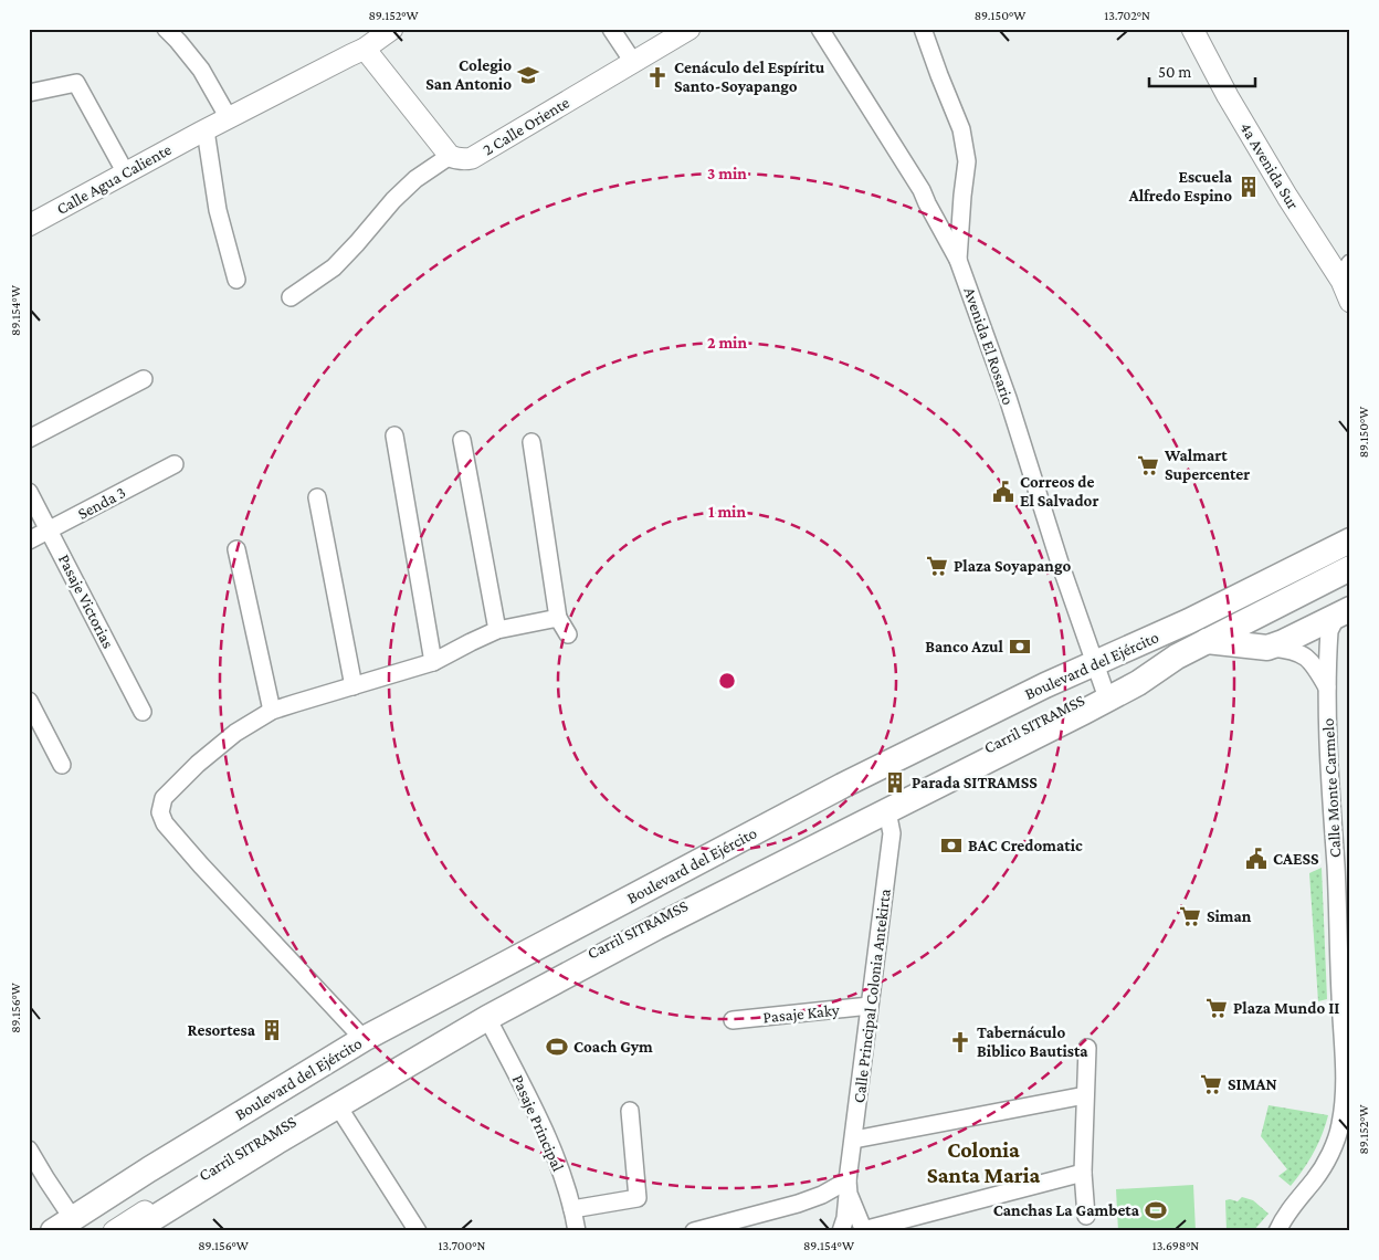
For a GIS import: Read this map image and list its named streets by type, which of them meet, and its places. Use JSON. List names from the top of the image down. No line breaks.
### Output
{"streets":{"highway":["Boulevard del Ejército"],"main road":["2 Calle Oriente","4a Avenida Sur","Calle Agua Caliente","Carril SITRAMSS"],"street":["Avenida El Rosario","Senda 3","Pasaje Victorias","Calle Monte Carmelo","Calle Principal Colonia Antekirta","Pasaje Kaky","Pasaje Principal"]},"crossings":[["Avenida El Rosario","Boulevard del Ejército"],["Avenida El Rosario","Carril SITRAMSS"],["Senda 3","Pasaje Victorias"],["Boulevard del Ejército","Carril SITRAMSS"],["Boulevard del Ejército","Calle Principal Colonia Antekirta"],["Boulevard del Ejército","Pasaje Principal"],["Calle Principal Colonia Antekirta","Pasaje Kaky"]],"districts":["Colonia Santa Maria"],"places":{"school or university":["Colegio San Antonio"],"church":["Cenáculo del Espíritu Santo-Soyapango","Tabernáculo Biblico Bautista"],"building":["Escuela Alfredo Espino","Parada SITRAMSS","Resortesa"],"supermarket":["Walmart Supercenter","Plaza Soyapango","Siman","Plaza Mundo II","SIMAN"],"public building":["Correos de El Salvador","CAESS"],"bank":["Banco Azul","BAC Credomatic"],"sports":["Coach Gym","Canchas La Gambeta"]},"scale_bar":"50 m","coordinates":["89.152°W","89.150°W","13.702°N","89.154°W","89.156°W","13.700°N","13.698°N"],"rings":["3 min","2 min","1 min"]}
